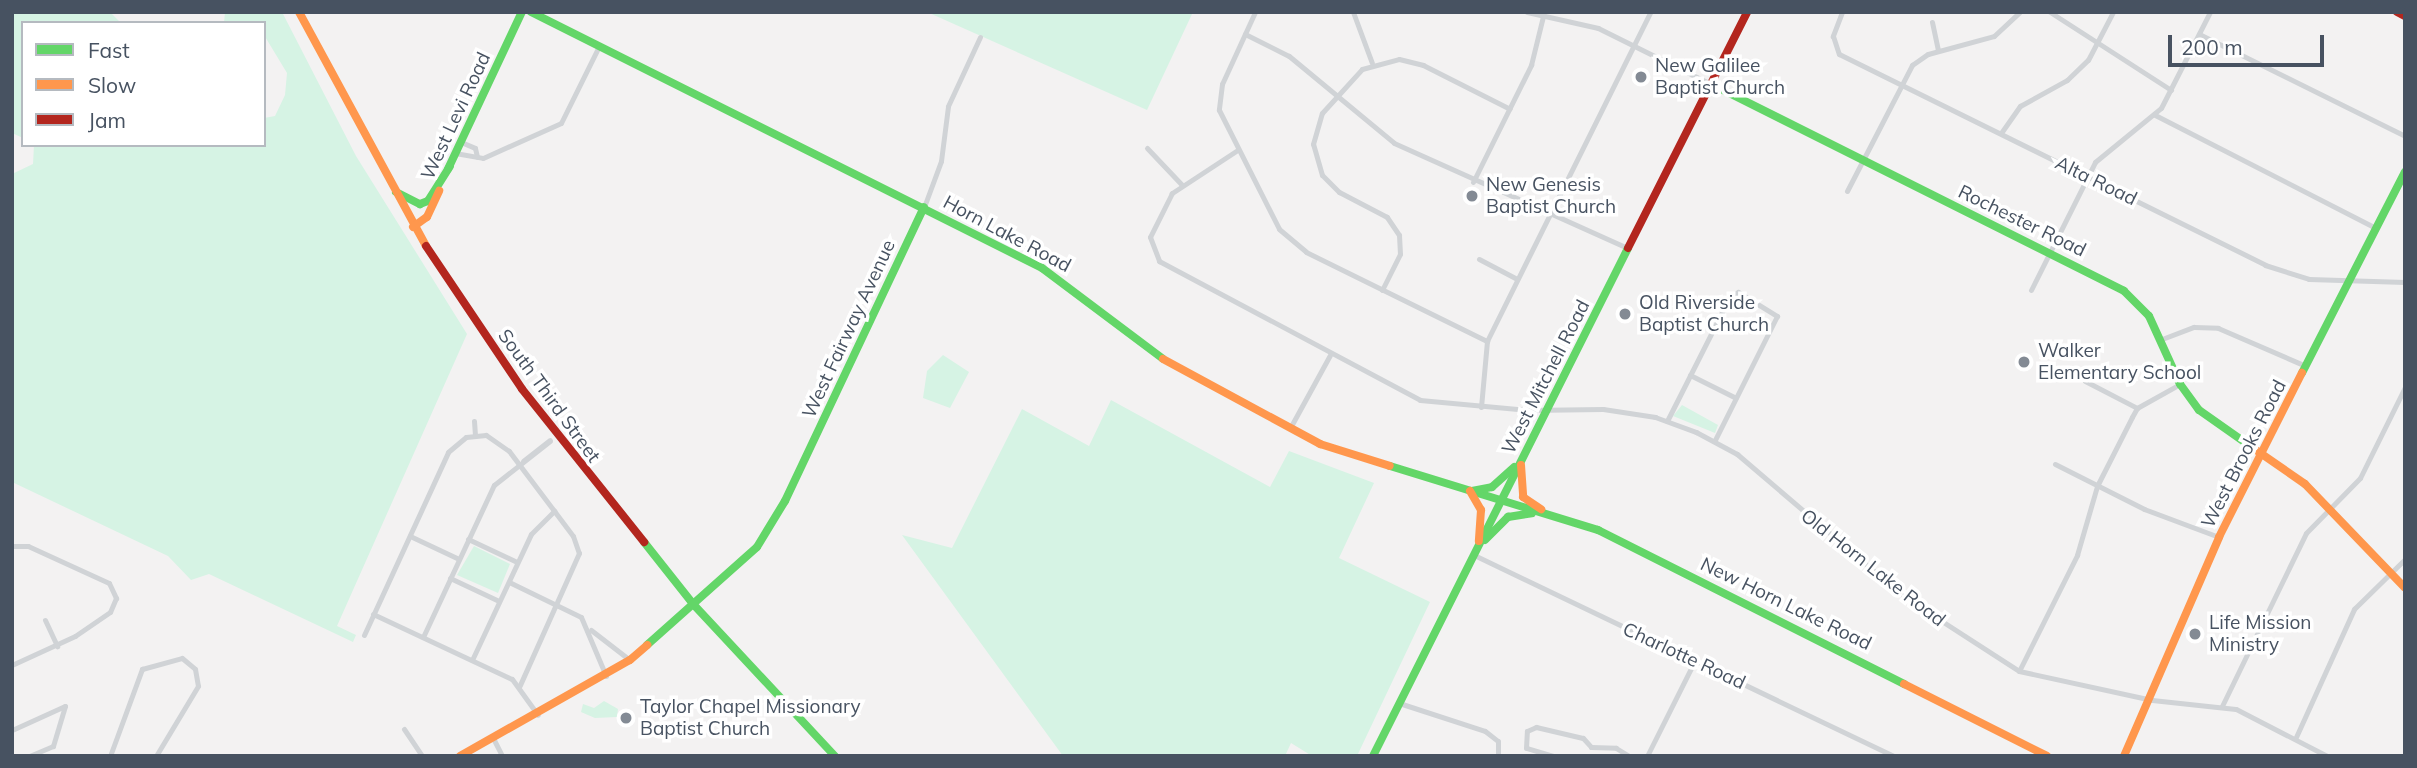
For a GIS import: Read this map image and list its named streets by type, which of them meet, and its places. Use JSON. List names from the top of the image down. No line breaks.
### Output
{"streets":{"main road":["West Levi Road","Rochester Road","Horn Lake Road","West Fairway Avenue","West Mitchell Road","South Third Street","West Brooks Road","New Horn Lake Road"],"street":["Alta Road","Old Horn Lake Road","Charlotte Road"]},"crossings":[["West Levi Road","South Third Street"],["Alta Road","West Brooks Road"],["Rochester Road","West Mitchell Road"],["Rochester Road","West Brooks Road"],["Horn Lake Road","West Fairway Avenue"],["Horn Lake Road","West Mitchell Road"],["Horn Lake Road","New Horn Lake Road"],["West Fairway Avenue","South Third Street"],["West Mitchell Road","Old Horn Lake Road"],["West Mitchell Road","New Horn Lake Road"],["West Mitchell Road","Charlotte Road"],["West Brooks Road","Old Horn Lake Road"]],"places":["New Galilee Baptist Church","New Genesis Baptist Church","Old Riverside Baptist Church","Walker Elementary School","Life Mission Ministry","Taylor Chapel Missionary Baptist Church"],"legend":["Fast","Slow","Jam"],"scale_bar":"200 m"}
